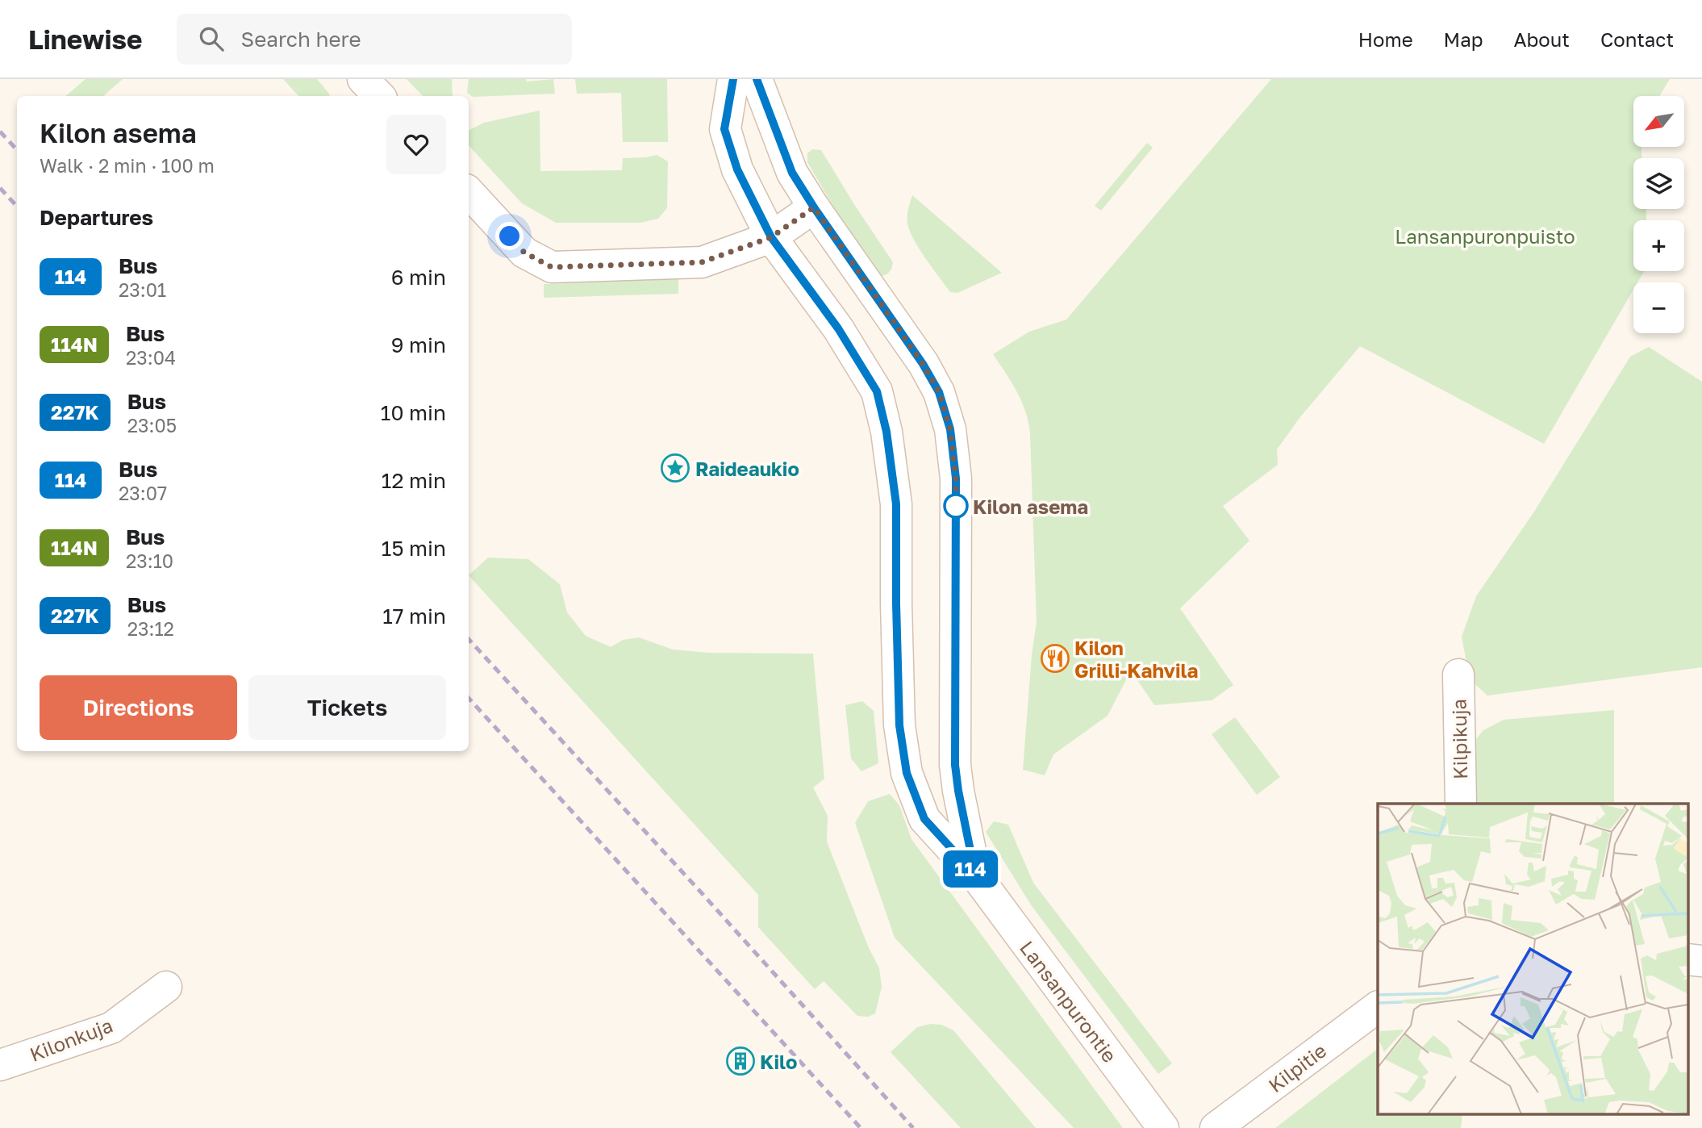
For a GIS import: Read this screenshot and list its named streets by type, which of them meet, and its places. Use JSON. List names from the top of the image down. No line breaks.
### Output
{"streets":{"street":["Kilpikuja","Lansanpurontie","Kilonkuja","Kilpitie"]},"parks":["Lansanpuronpuisto"],"places":{"place":["Raideaukio"],"other":["Kilon asema"],"restaurant":["Kilon Grilli-Kahvila"],"building":["Kilo"]},"lines":["bus line 114"],"north":"bottom left","page":{"header":"Linewise","search":"Search here","nav":["Home","Map","About","Contact"],"on_map":"114","map_buttons":["+","−"],"heading":[["Kilon asema","Walk · 2 min · 100 m"],"Departures"],"list":[{"mark":"114","name":"Bus","note":"23:01","value":"6 min"},{"mark":"114N","name":"Bus","note":"23:04","value":"9 min"},{"mark":"227K","name":"Bus","note":"23:05","value":"10 min"},{"mark":"114","name":"Bus","note":"23:07","value":"12 min"},{"mark":"114N","name":"Bus","note":"23:10","value":"15 min"},{"mark":"227K","name":"Bus","note":"23:12","value":"17 min"}],"buttons":["Directions","Tickets"]}}
